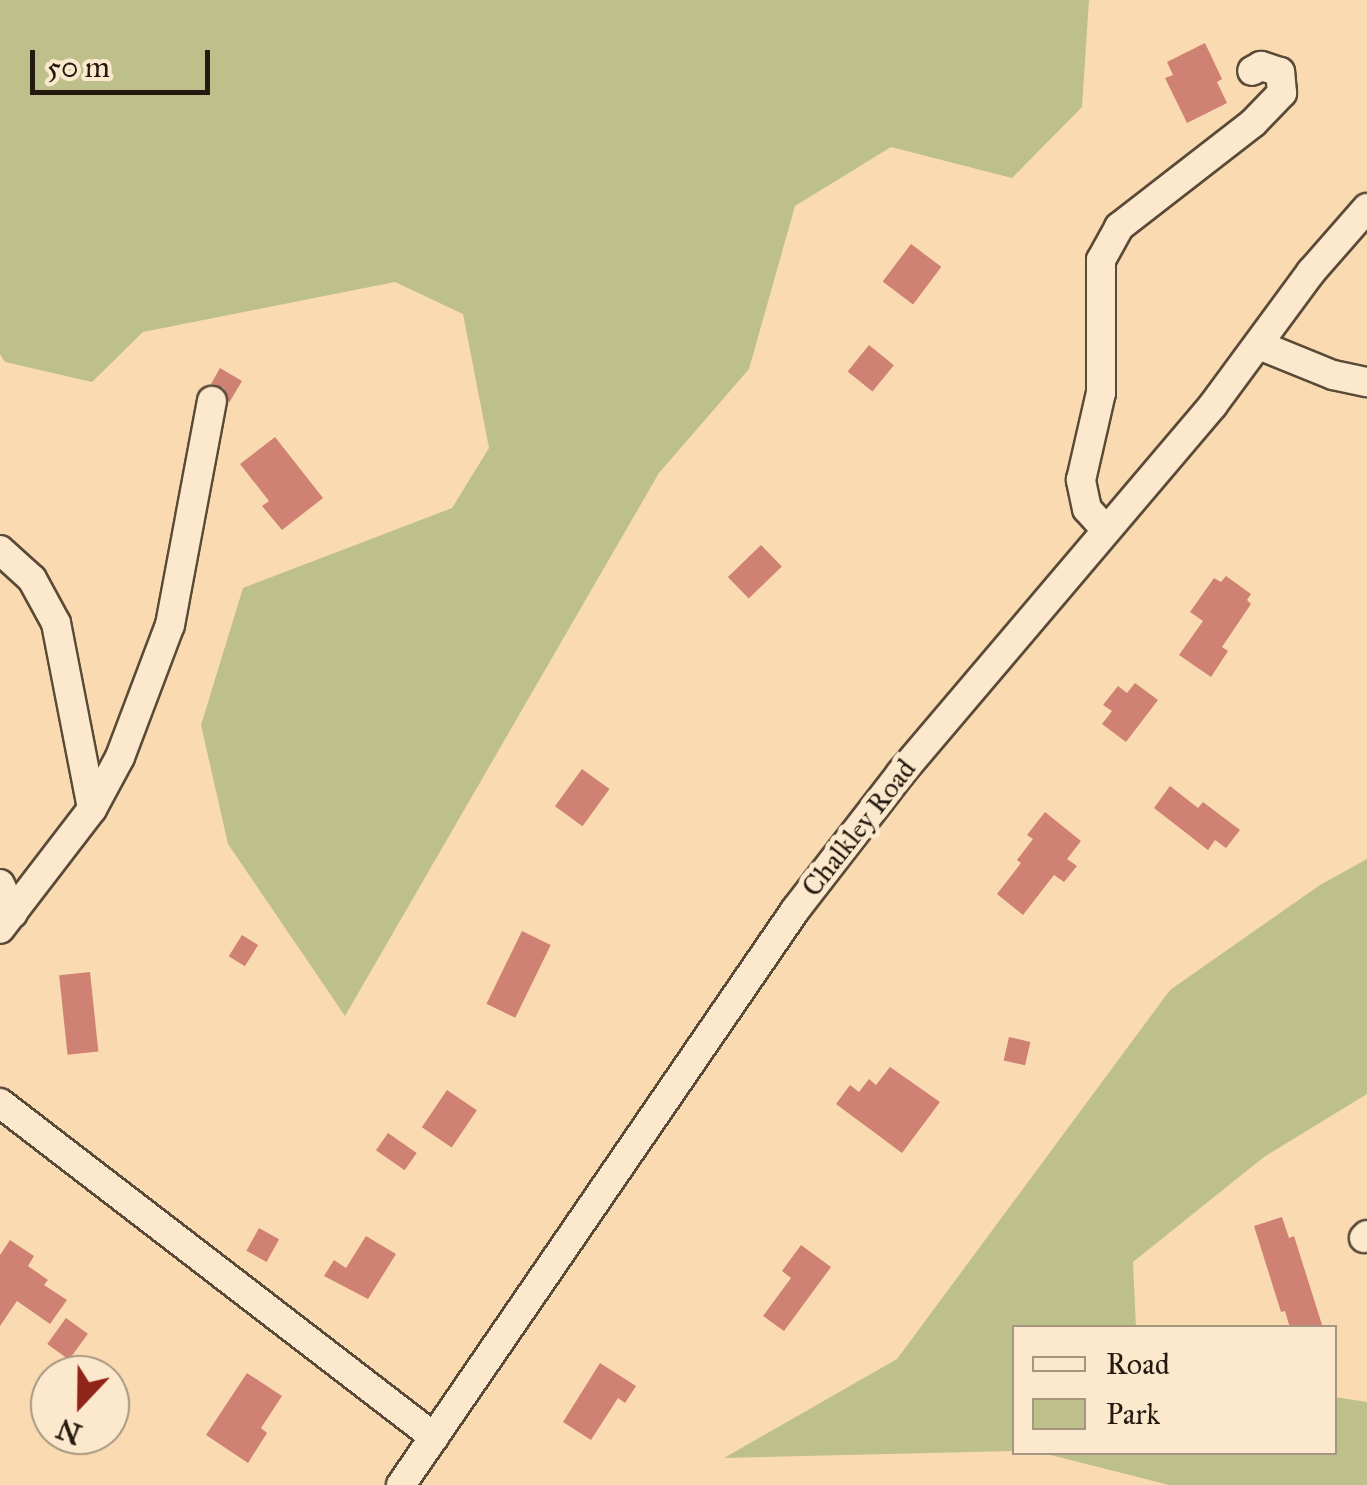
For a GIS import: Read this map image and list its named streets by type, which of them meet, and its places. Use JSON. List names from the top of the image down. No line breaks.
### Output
{"streets":{"street":["Chalkley Road"]},"legend":["Road","Park"],"scale_bar":"50 m","north":"bottom"}
